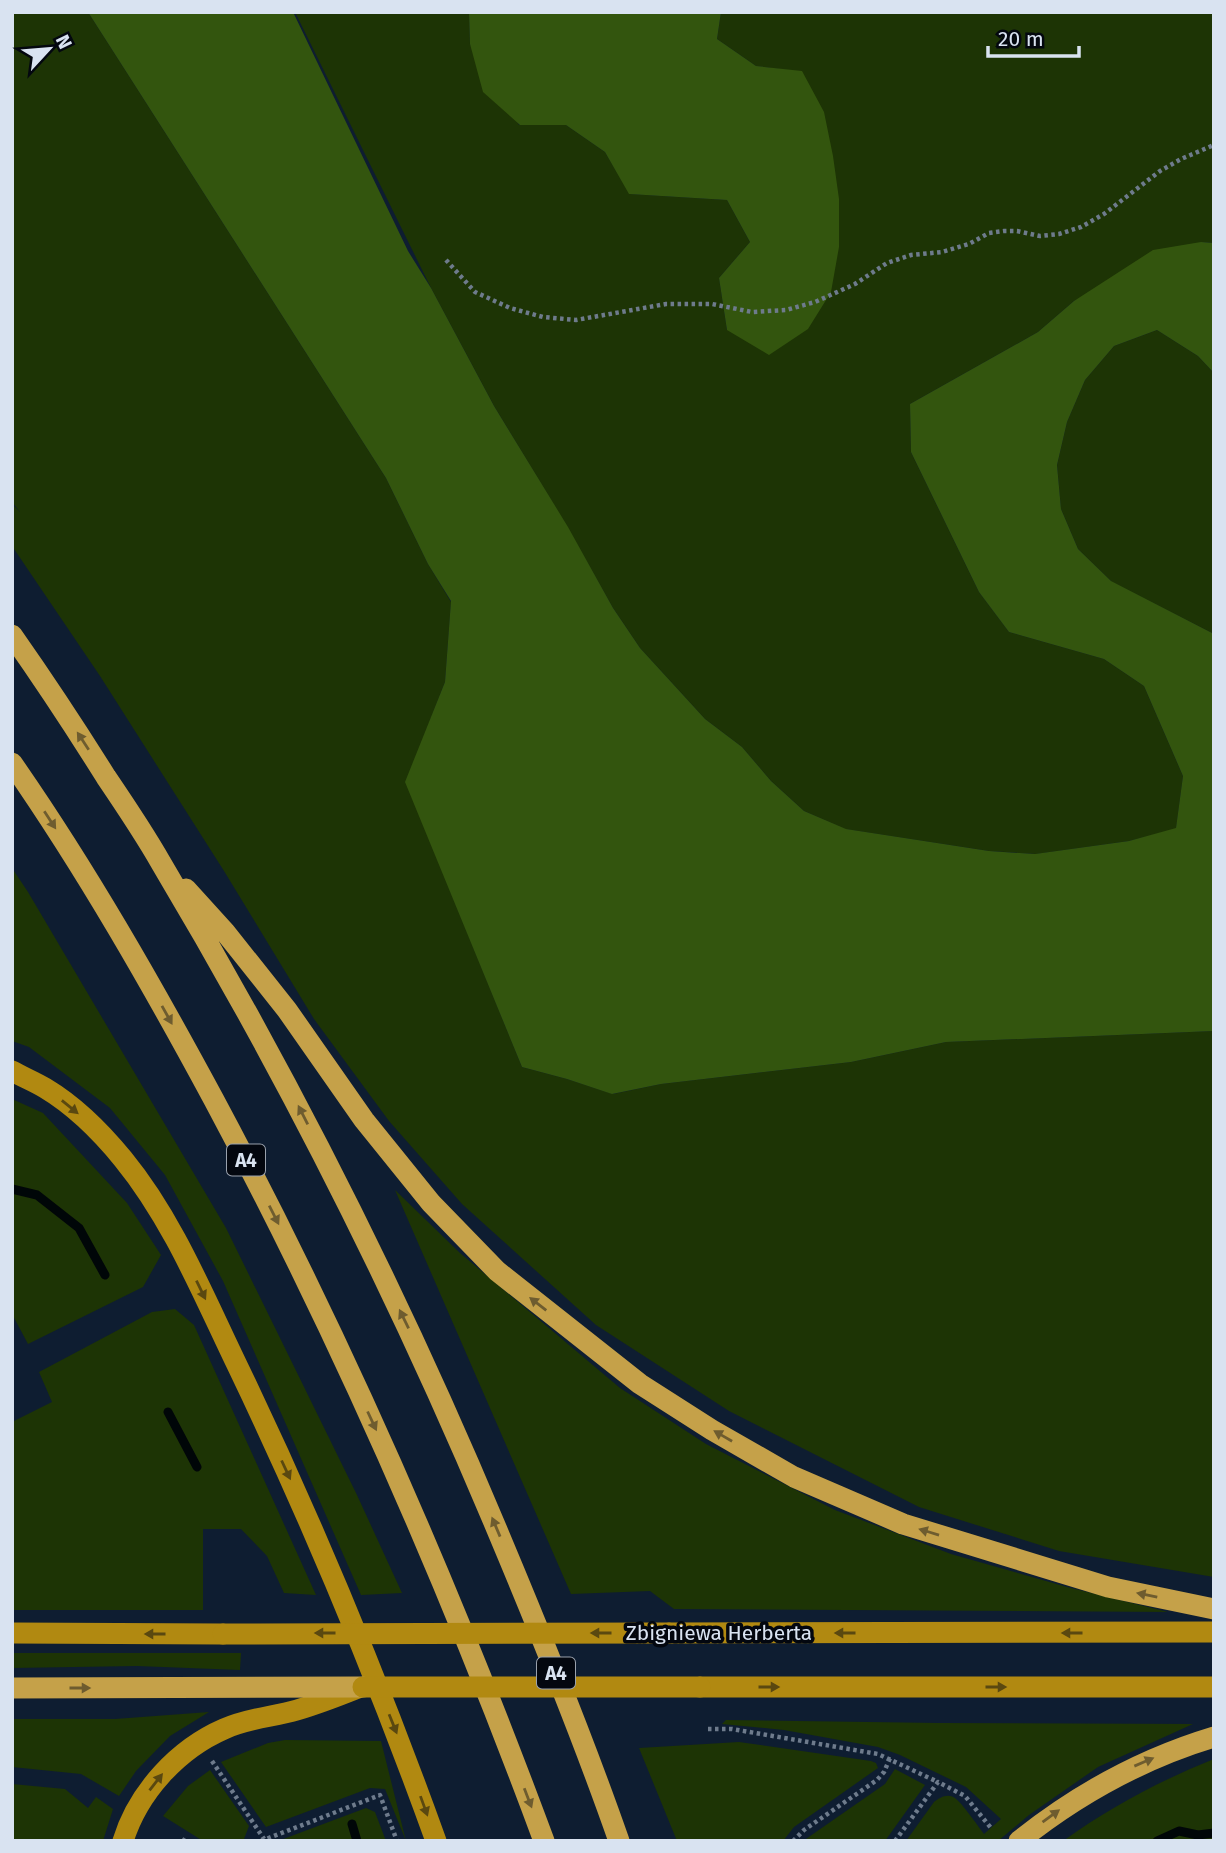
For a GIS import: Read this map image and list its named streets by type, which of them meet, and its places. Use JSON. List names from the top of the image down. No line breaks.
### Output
{"streets":{"highway":["A4"],"main road":["Zbigniewa Herberta"]},"scale_bar":"20 m","north":"top right"}
